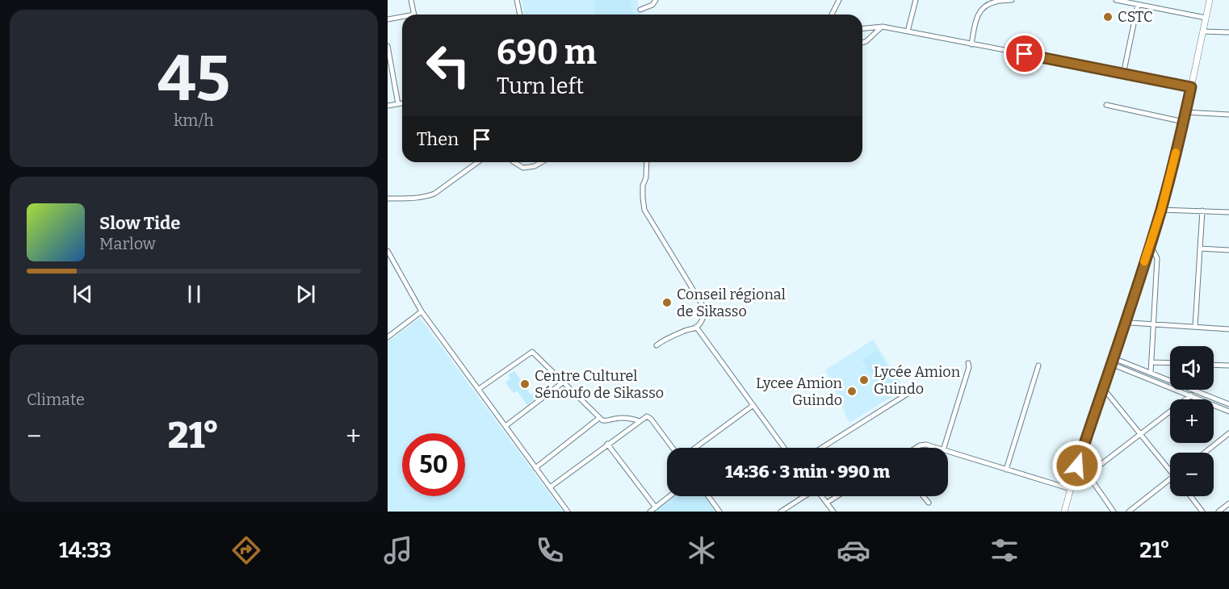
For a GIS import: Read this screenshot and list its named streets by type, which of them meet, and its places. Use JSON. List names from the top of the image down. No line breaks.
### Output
{"places":["CSTC","Conseil régional de Sikasso","Lycée Amion Guindo","Centre Culturel Sénoufo de Sikasso","Lycee Amion Guindo"],"page":{"tile":[["45","km/h"],"Climate"],"turn":["690 m","Turn left"],"then":"Then","song":["Slow Tide","Marlow"],"map_buttons":["+","−"],"heat":["−","21°","+"],"limit":"50","trip":"14:36 · 3 min · 990 m","tabs":["14:33","21°"]}}
